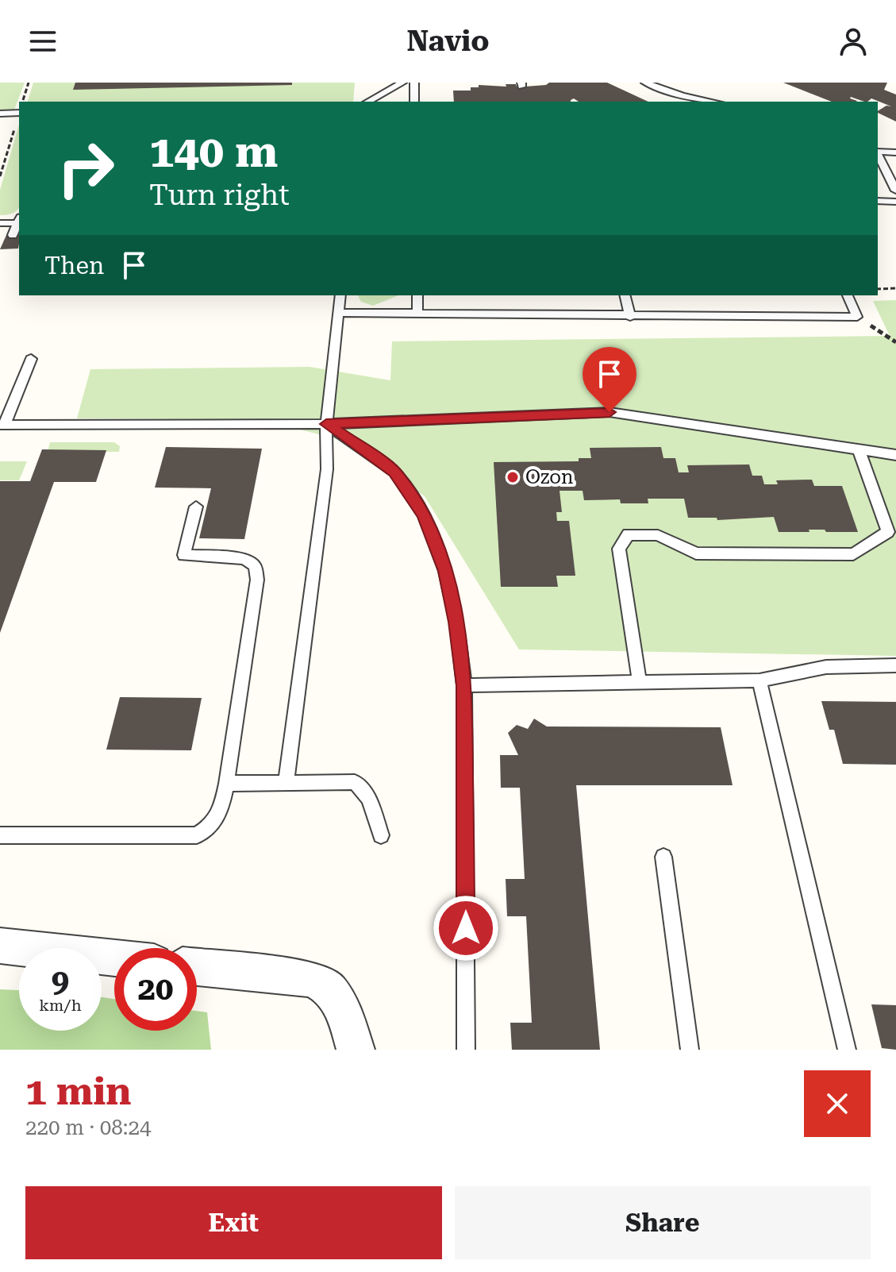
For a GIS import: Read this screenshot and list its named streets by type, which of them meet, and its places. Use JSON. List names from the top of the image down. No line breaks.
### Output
{"places":["Ozon"],"page":{"header":"Navio","turn":["140 m","Turn right"],"then":"Then","speed":"9 km/h","limit":"20","heading":["1 min","220 m · 08:24"],"buttons":["Exit","Share"]}}
